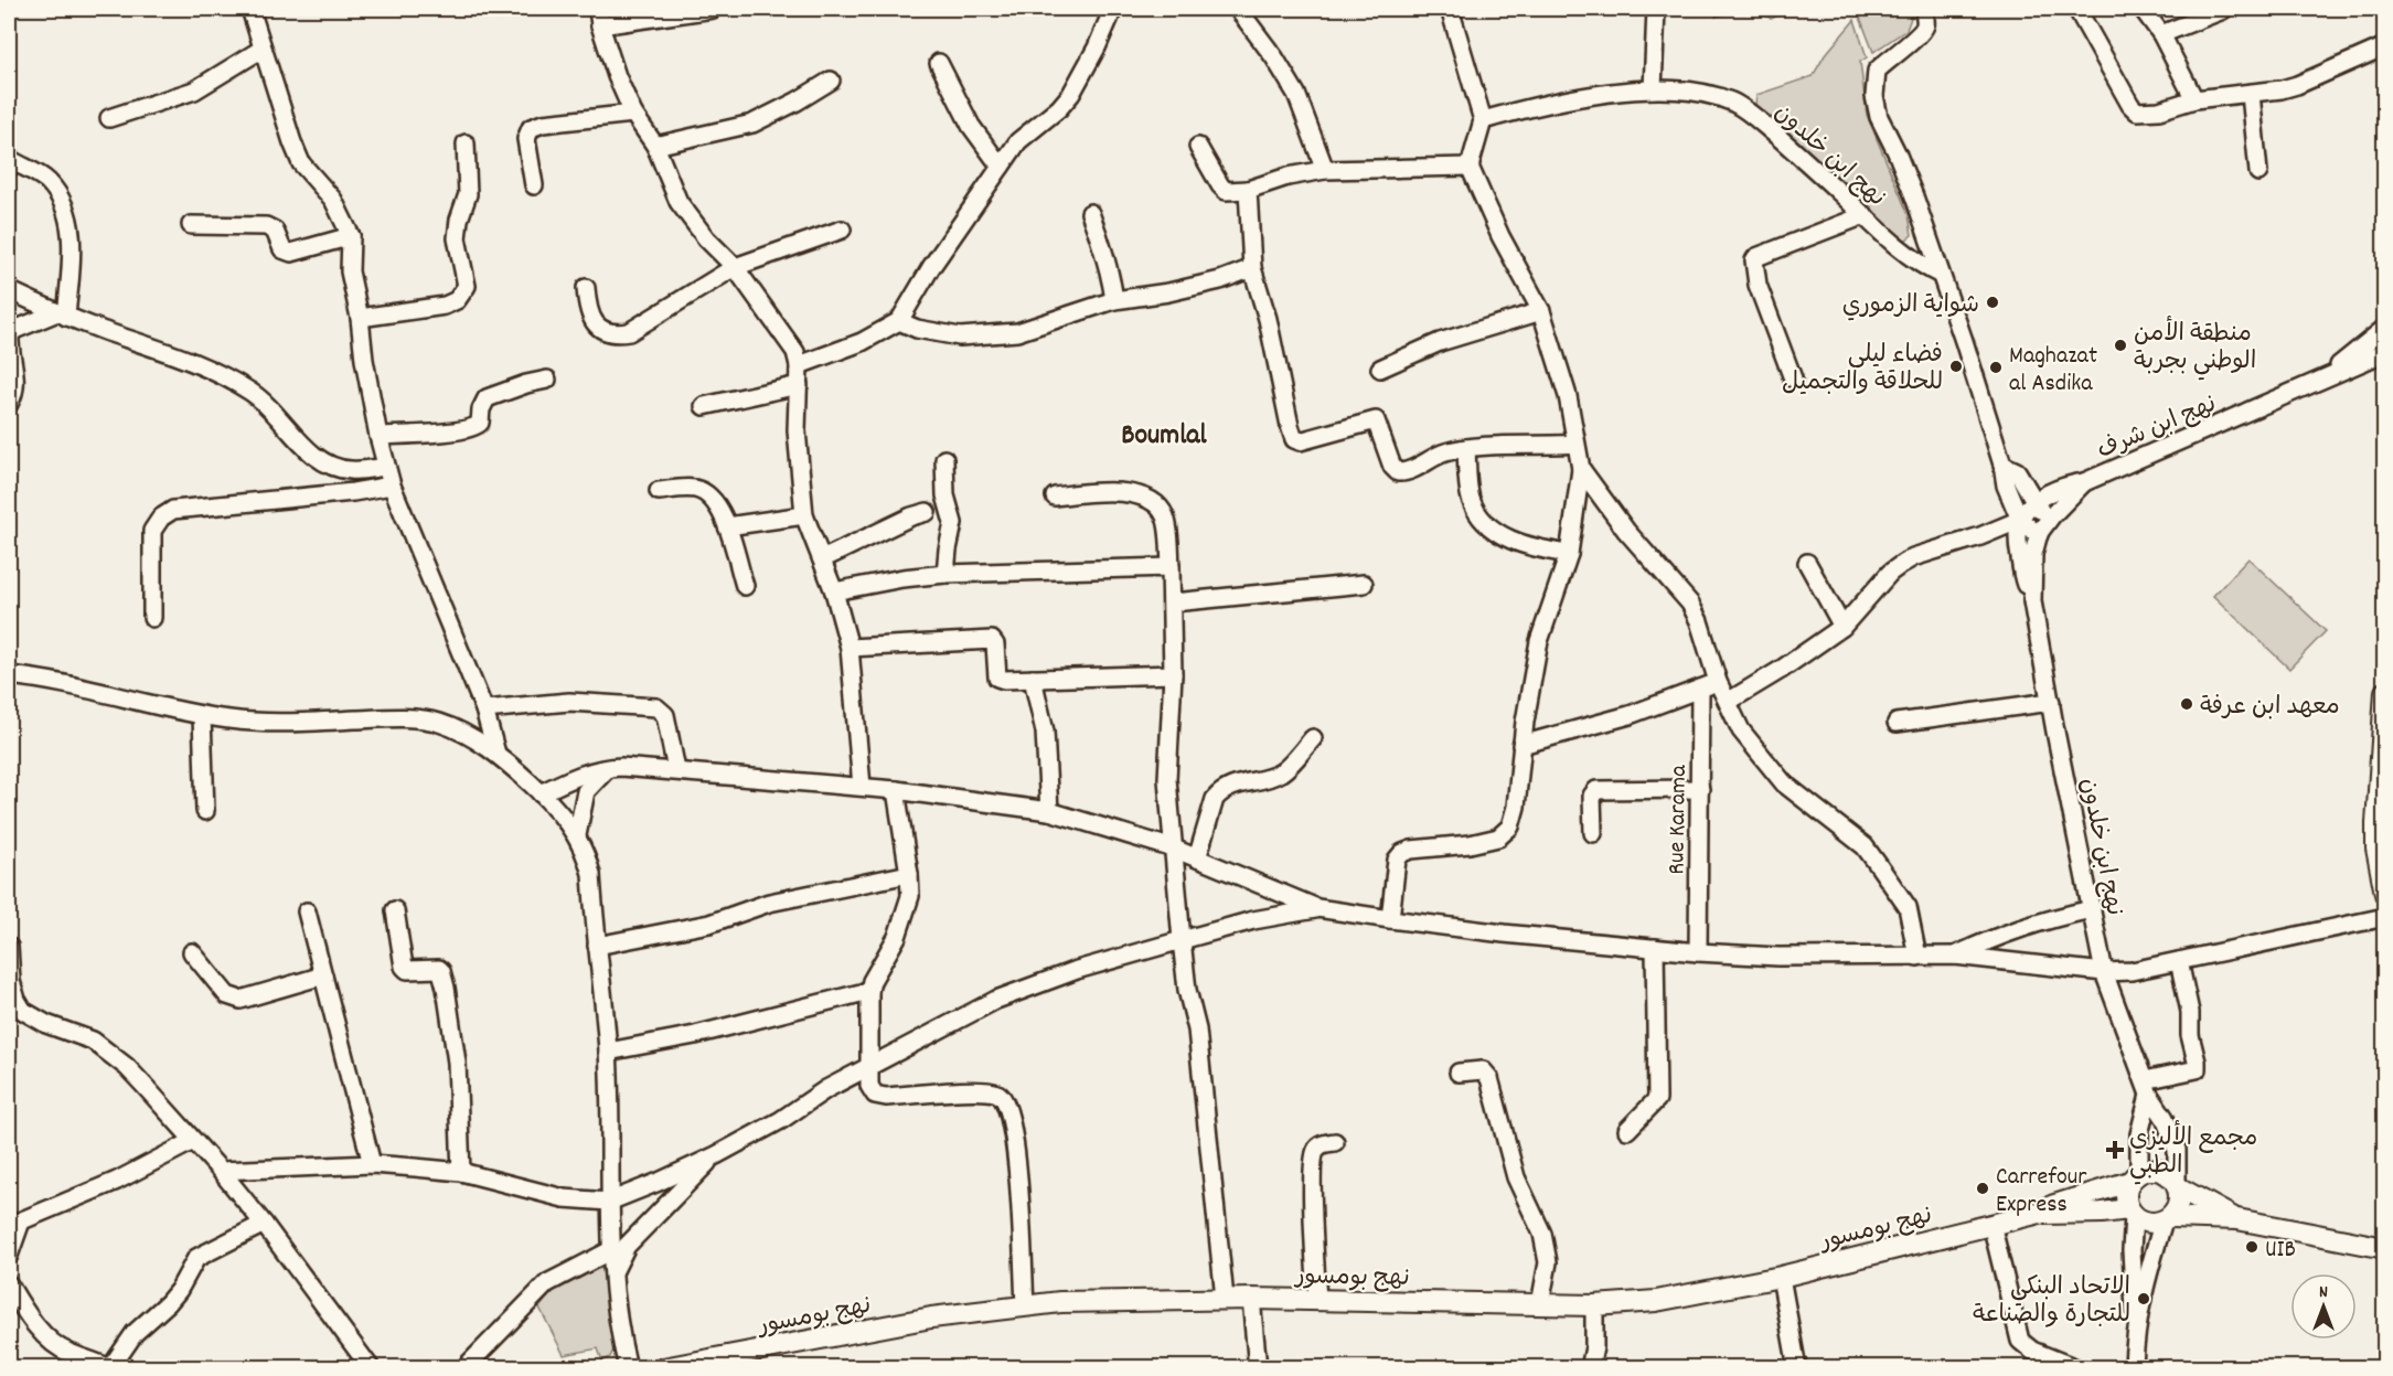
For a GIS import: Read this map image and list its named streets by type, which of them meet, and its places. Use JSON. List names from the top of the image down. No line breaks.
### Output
{"streets":{"main road":["نهج بومسور"],"street":["نهج ابن خلدون","نهج ابن شرف","Rue Karama"]},"crossings":[["نهج ابن خلدون","نهج ابن شرف"],["نهج ابن خلدون","نهج بومسور"]],"districts":["Boumlal"],"places":{"other":["شواية الزموري","منطقة الأمن الوطني بجربة","فضاء ليلى للحلاقة والتجميل","Maghazat al Asdika","معهد ابن عرفة","Carrefour Express","UIB","الاتحاد البنكي للتجارة والصناعة"],"health":["مجمع الأليزي الطبي"]},"north":"top"}
